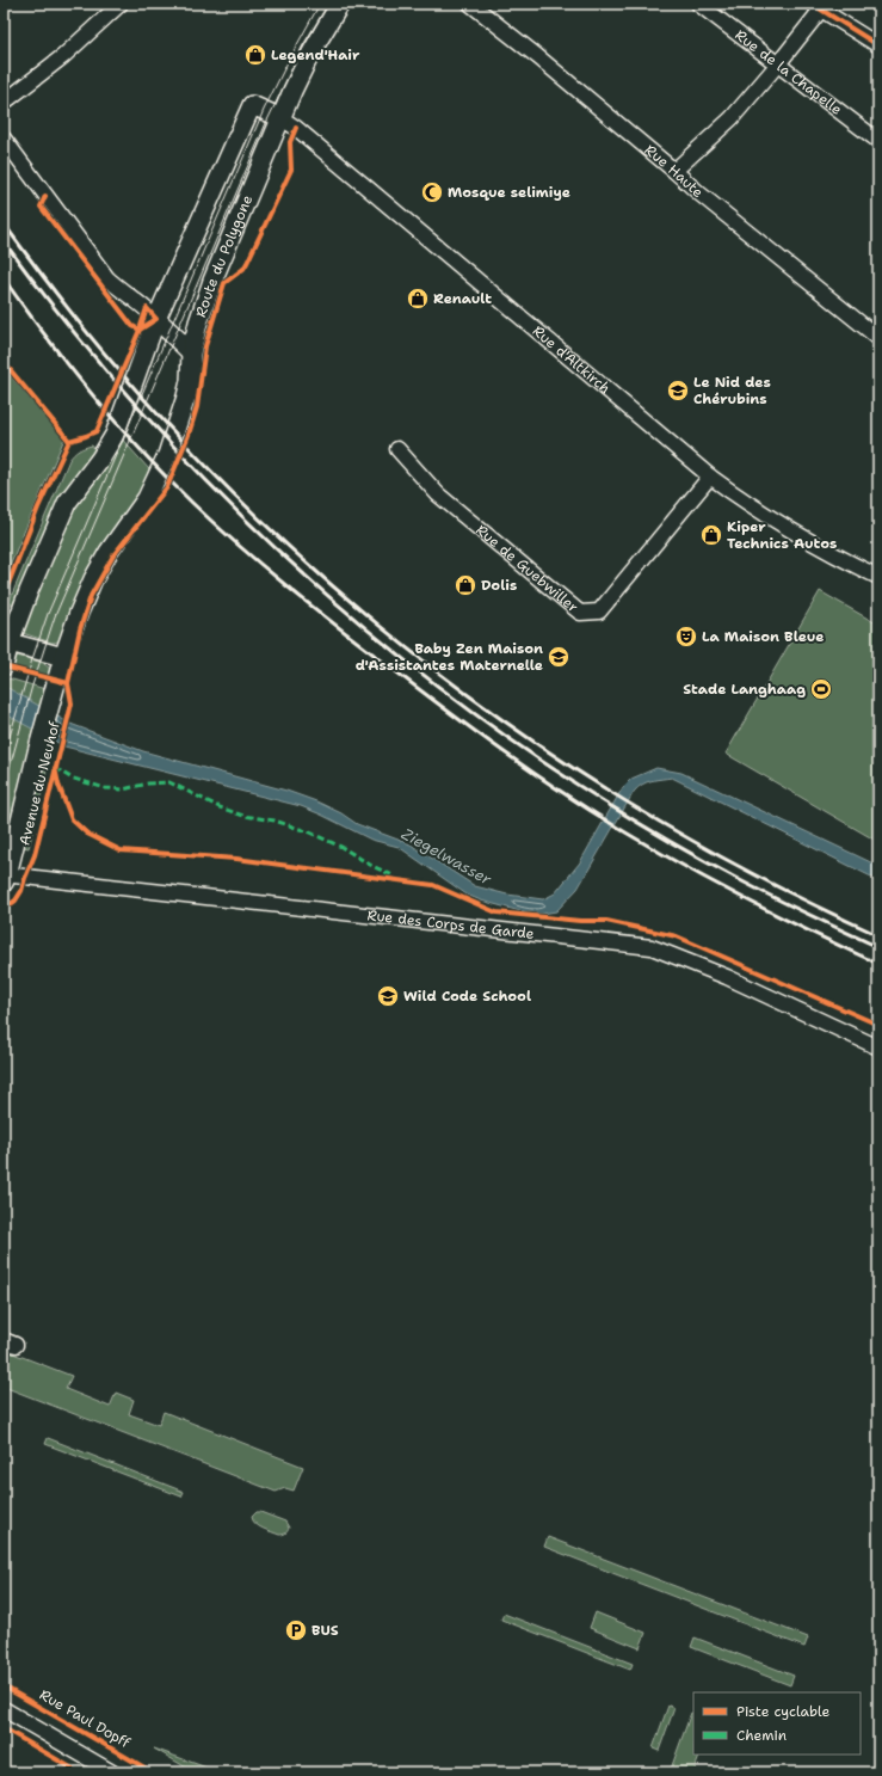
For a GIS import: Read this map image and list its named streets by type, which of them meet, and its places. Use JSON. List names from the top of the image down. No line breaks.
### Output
{"streets":{"street":["Rue de la Chapelle","Rue Haute","Route du Polygone","Rue d'Altkirch","Rue de Guebwiller","Avenue du Neuhof","Rue des Corps de Garde"],"cycle path":["Rue Paul Dopff"]},"crossings":[["Route du Polygone","Rue d'Altkirch"],["Route du Polygone","Avenue du Neuhof"],["Rue d'Altkirch","Rue de Guebwiller"],["Avenue du Neuhof","Rue des Corps de Garde"]],"water":["Ziegelwasser"],"places":{"shop":["Legend'Hair","Renault","Kiper Technics Autos","Dolis"],"mosque":["Mosque selimiye"],"school or university":["Le Nid des Chérubins","Baby Zen Maison d'Assistantes Maternelle","Wild Code School"],"theatre":["La Maison Bleue"],"sports":["Stade Langhaag"],"parking":["BUS"]},"legend":["Piste cyclable","Chemin"]}
